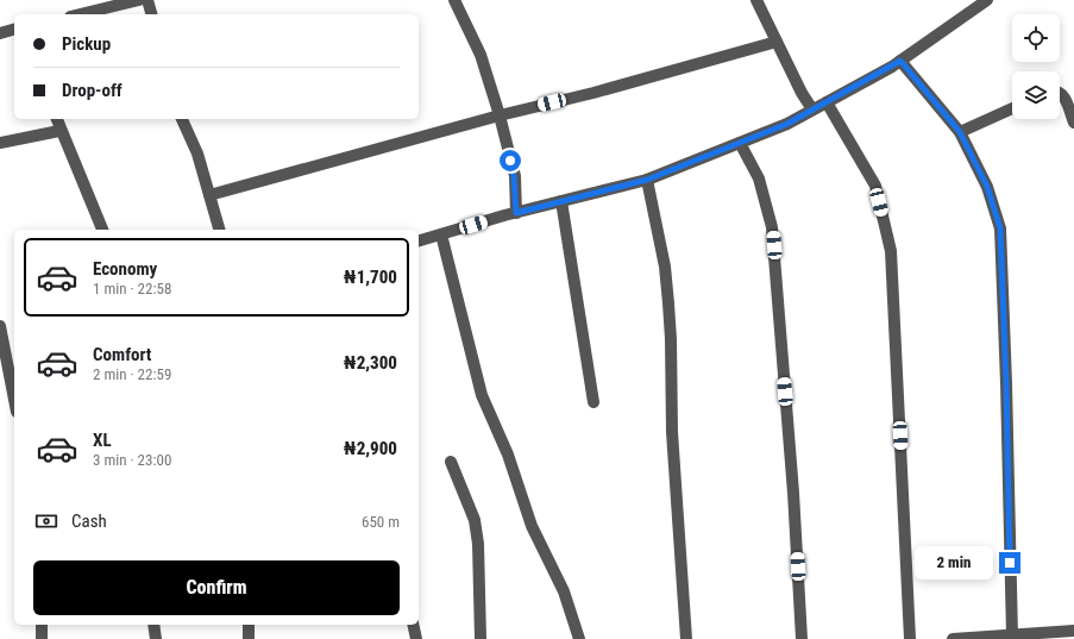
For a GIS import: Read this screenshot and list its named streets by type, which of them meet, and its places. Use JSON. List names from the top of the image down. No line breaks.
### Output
{"page":{"banner":["Pickup","Drop-off"],"list":[{"name":"Economy","note":"1 min · 22:58","value":"₦1,700"},{"name":"Comfort","note":"2 min · 22:59","value":"₦2,300"},{"name":"XL","note":"3 min · 23:00","value":"₦2,900"}],"pay":["Cash","650 m"],"bubble":"2 min","buttons":"Confirm"}}
